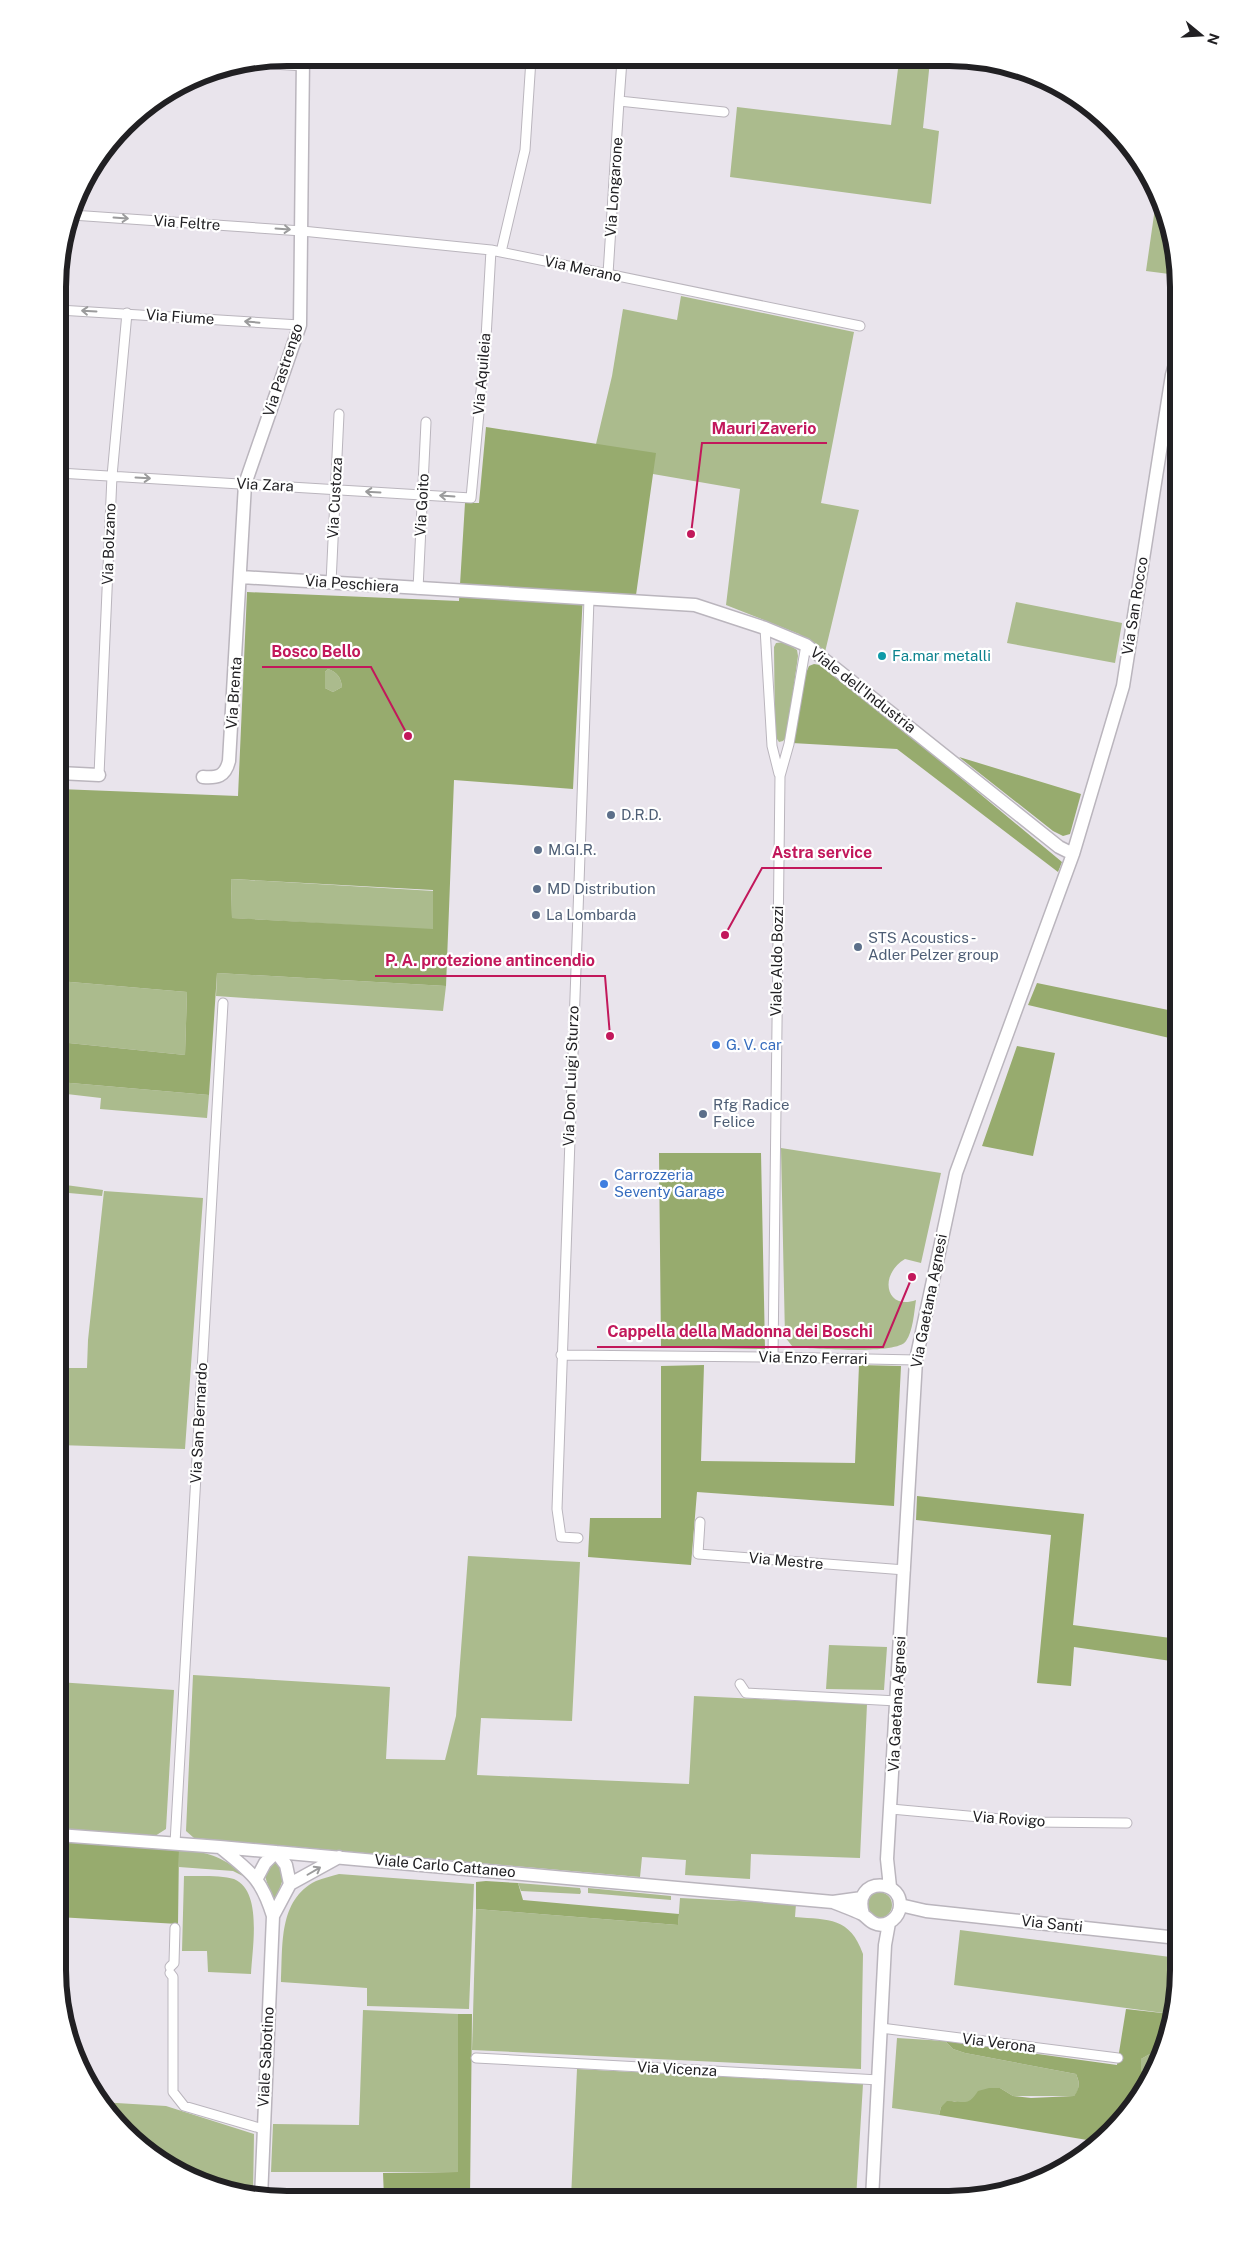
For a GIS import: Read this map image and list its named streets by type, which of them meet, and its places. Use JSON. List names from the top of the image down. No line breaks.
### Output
{"streets":{"street":["Via Longarone","Via Feltre","Via Merano","Via Fiume","Via Pastrengo","Via Aquileia","Via Zara","Via Custoza","Via Goito","Via Bolzano","Via Peschiera","Via San Rocco","Viale dell'Industria","Via Brenta","Viale Aldo Bozzi","Via Don Luigi Sturzo","Via Gaetana Agnesi","Via Enzo Ferrari","Via San Bernardo","Via Mestre","Via Rovigo","Viale Carlo Cattaneo","Via Santi","Via Verona","Viale Sabotino","Via Vicenza"]},"crossings":[["Via Longarone","Via Merano"],["Via Feltre","Via Merano"],["Via Feltre","Via Pastrengo"],["Via Merano","Via Pastrengo"],["Via Merano","Via Aquileia"],["Via Fiume","Via Pastrengo"],["Via Fiume","Via Bolzano"],["Via Pastrengo","Via Zara"],["Via Pastrengo","Via Peschiera"],["Via Pastrengo","Via Brenta"],["Via Aquileia","Via Zara"],["Via Zara","Via Custoza"],["Via Zara","Via Goito"],["Via Zara","Via Bolzano"],["Via Custoza","Via Peschiera"],["Via Goito","Via Peschiera"],["Via Peschiera","Viale dell'Industria"],["Via Peschiera","Via Brenta"],["Via Peschiera","Via Don Luigi Sturzo"],["Via San Rocco","Viale dell'Industria"],["Via San Rocco","Via Gaetana Agnesi"],["Viale dell'Industria","Viale Aldo Bozzi"],["Viale dell'Industria","Via Don Luigi Sturzo"],["Viale dell'Industria","Via Gaetana Agnesi"],["Viale Aldo Bozzi","Via Enzo Ferrari"],["Via Don Luigi Sturzo","Via Enzo Ferrari"],["Via Gaetana Agnesi","Via Enzo Ferrari"],["Via Gaetana Agnesi","Via Mestre"],["Via Gaetana Agnesi","Via Rovigo"],["Via Gaetana Agnesi","Viale Carlo Cattaneo"],["Via Gaetana Agnesi","Via Santi"],["Via San Bernardo","Viale Carlo Cattaneo"],["Viale Carlo Cattaneo","Via Santi"]],"one_way":["Via Feltre","Via Fiume"],"places":["Mauri Zaverio","Fa.mar metalli","Bosco Bello","D.R.D.","M.GI.R.","MD Distribution","La Lombarda","Astra service","STS Acoustics - Adler Pelzer group","P. A. protezione antincendio","G. V. car","Rfg Radice Felice","Carrozzeria Seventy Garage","Cappella della Madonna dei Boschi"],"north":"right"}
